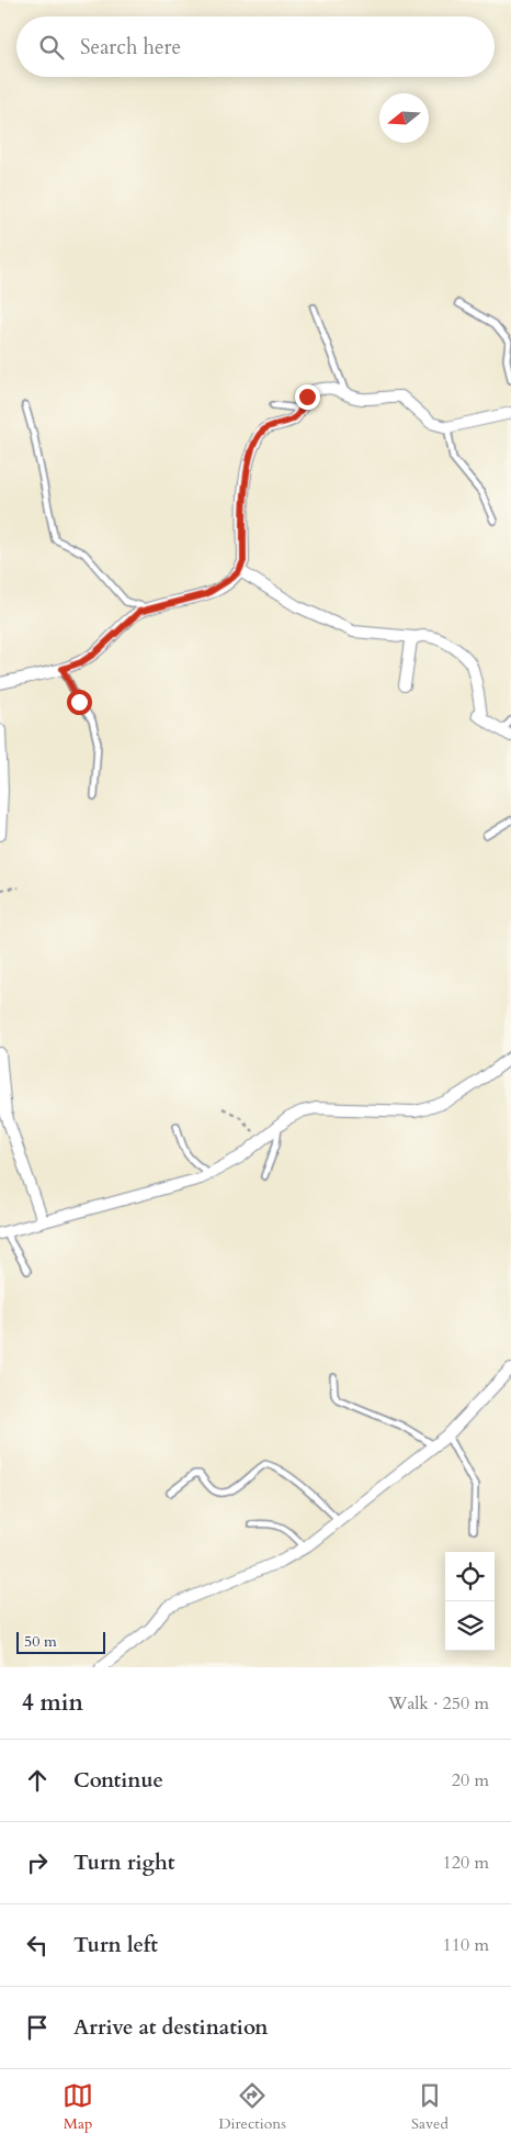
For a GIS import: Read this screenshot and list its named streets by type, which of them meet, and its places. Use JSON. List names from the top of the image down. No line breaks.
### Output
{"scale_bar":"50 m","north":"left","page":{"search":"Search here","scale":"50 m","heading":["4 min","Walk · 250 m"],"list":[["Continue","20 m"],["Turn right","120 m"],["Turn left","110 m"],"Arrive at destination"],"nav":["Map","Directions","Saved"]}}
